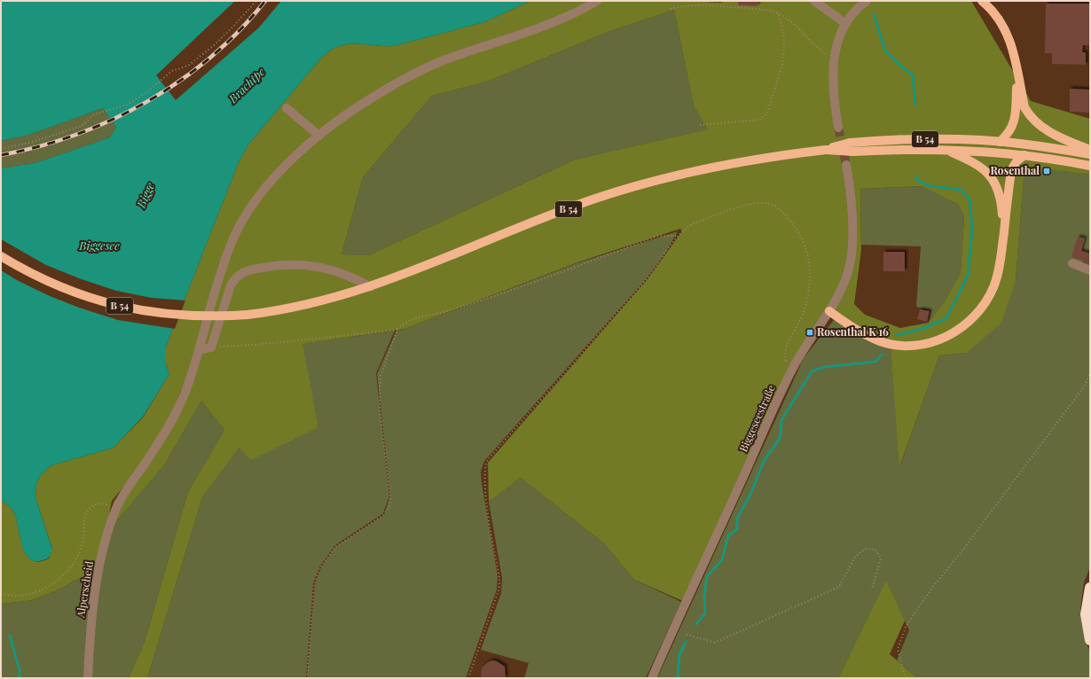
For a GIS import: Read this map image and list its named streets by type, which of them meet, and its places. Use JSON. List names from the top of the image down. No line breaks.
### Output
{"streets":{"main road":["B 54"],"street":["Biggeseestraße","Alperscheid"]},"water":["Brachtpe","Bigge","Biggesee"],"places":{"transit":["Rosenthal","Rosenthal K 16"]}}
